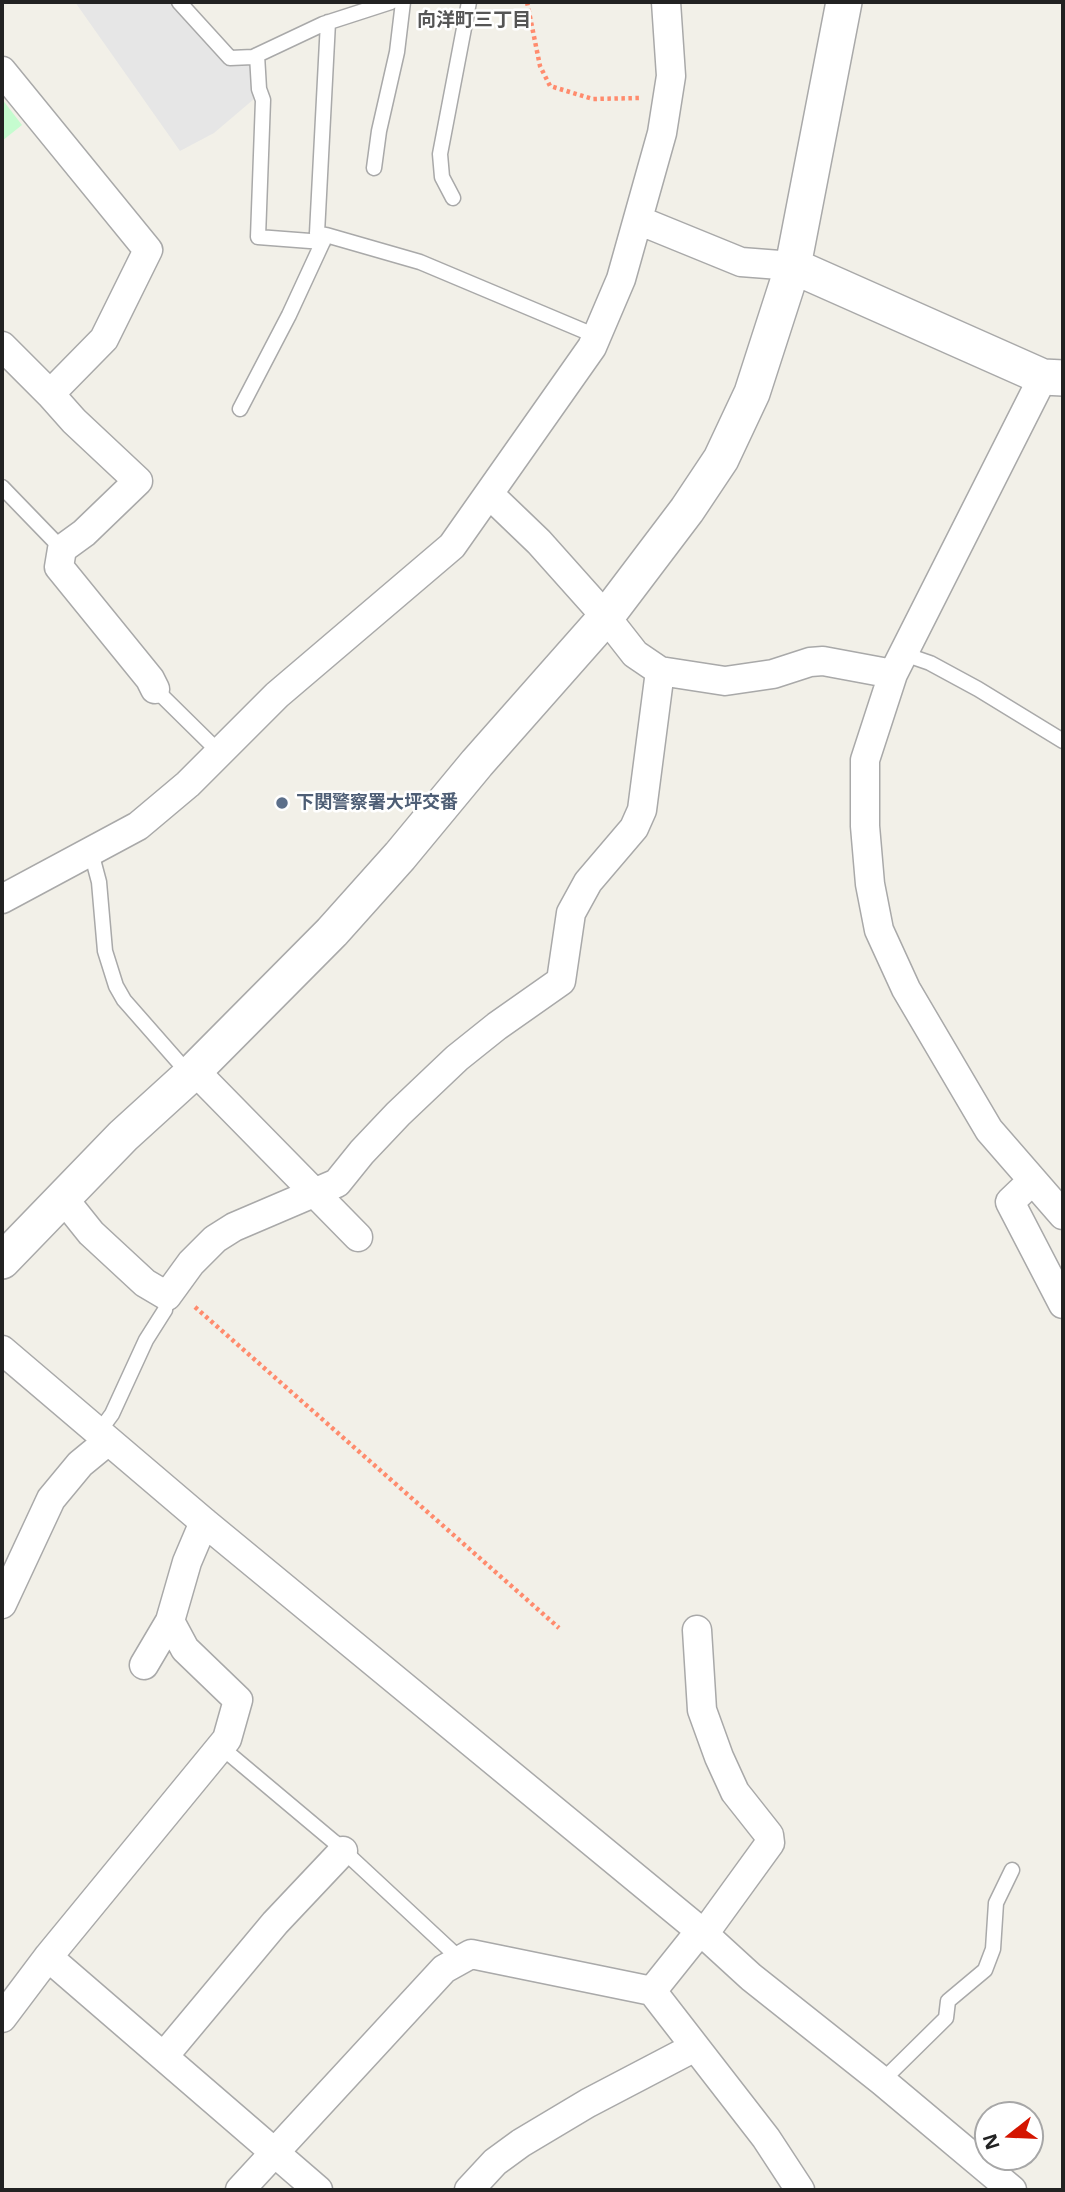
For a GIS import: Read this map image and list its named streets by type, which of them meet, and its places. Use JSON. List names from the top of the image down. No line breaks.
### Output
{"districts":["向洋町三丁目"],"places":["下関警察署大坪交番"],"north":"left"}
